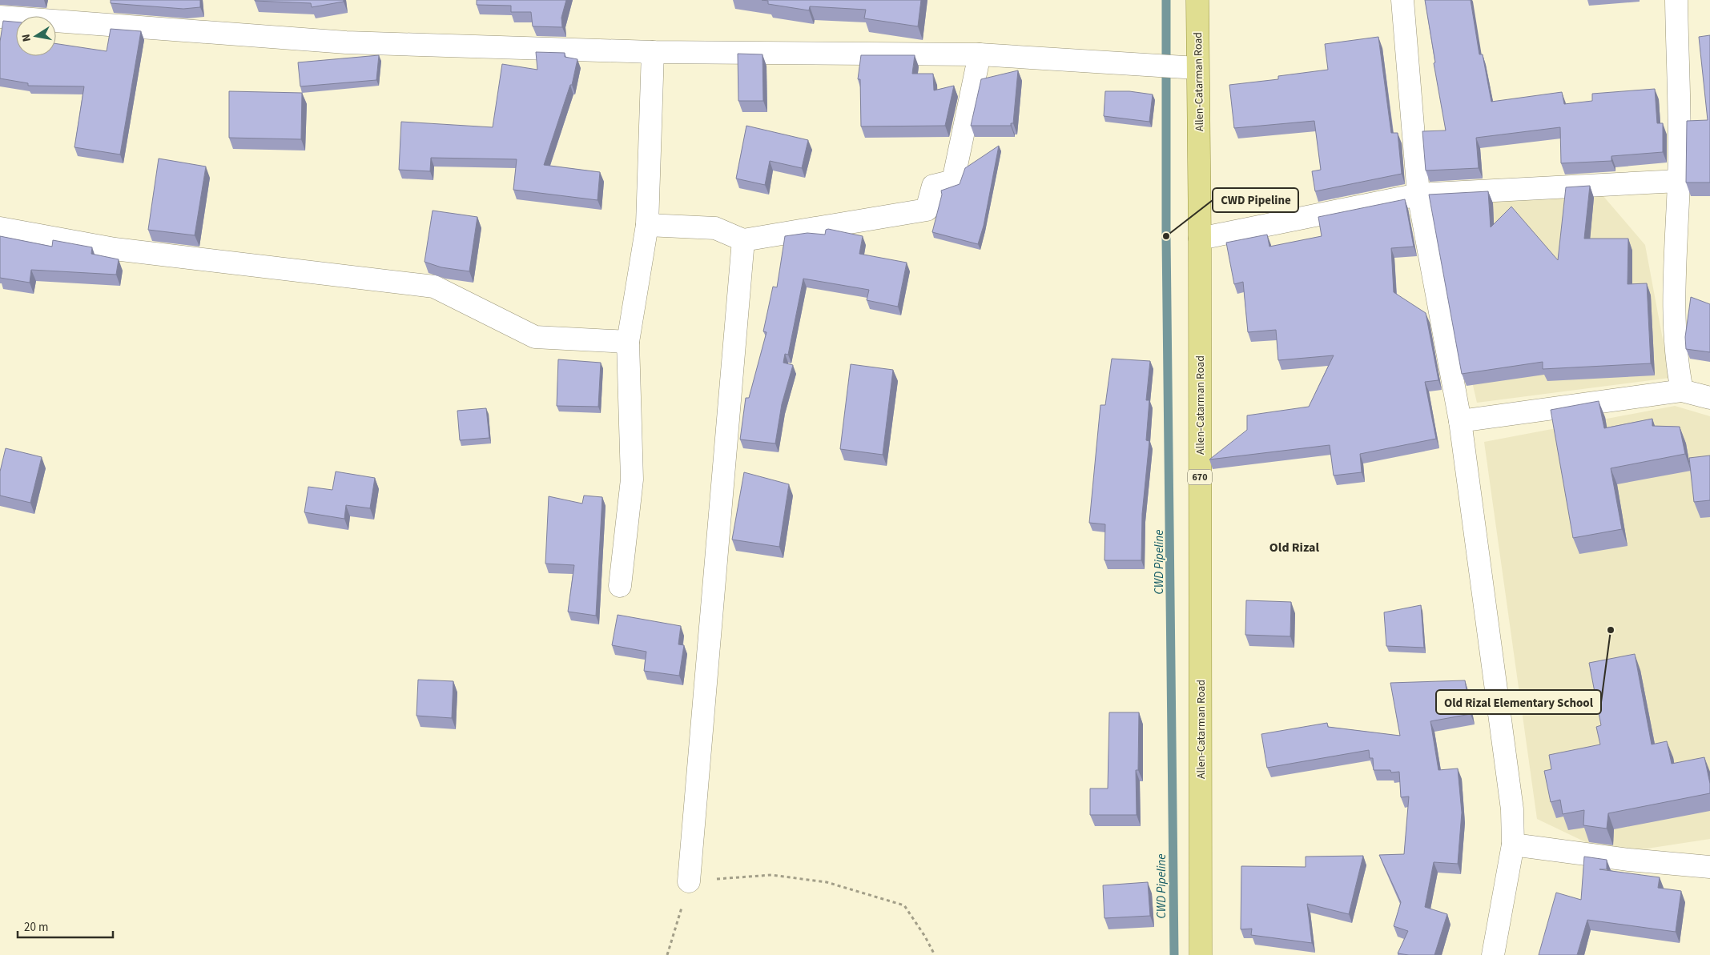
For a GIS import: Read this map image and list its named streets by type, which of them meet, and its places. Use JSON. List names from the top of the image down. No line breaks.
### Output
{"streets":{"main road":["Allen-Catarman Road","670"]},"districts":["Old Rizal"],"water":["CWD Pipeline"],"places":["CWD Pipeline","Old Rizal Elementary School"],"scale_bar":"20 m","north":"left"}
